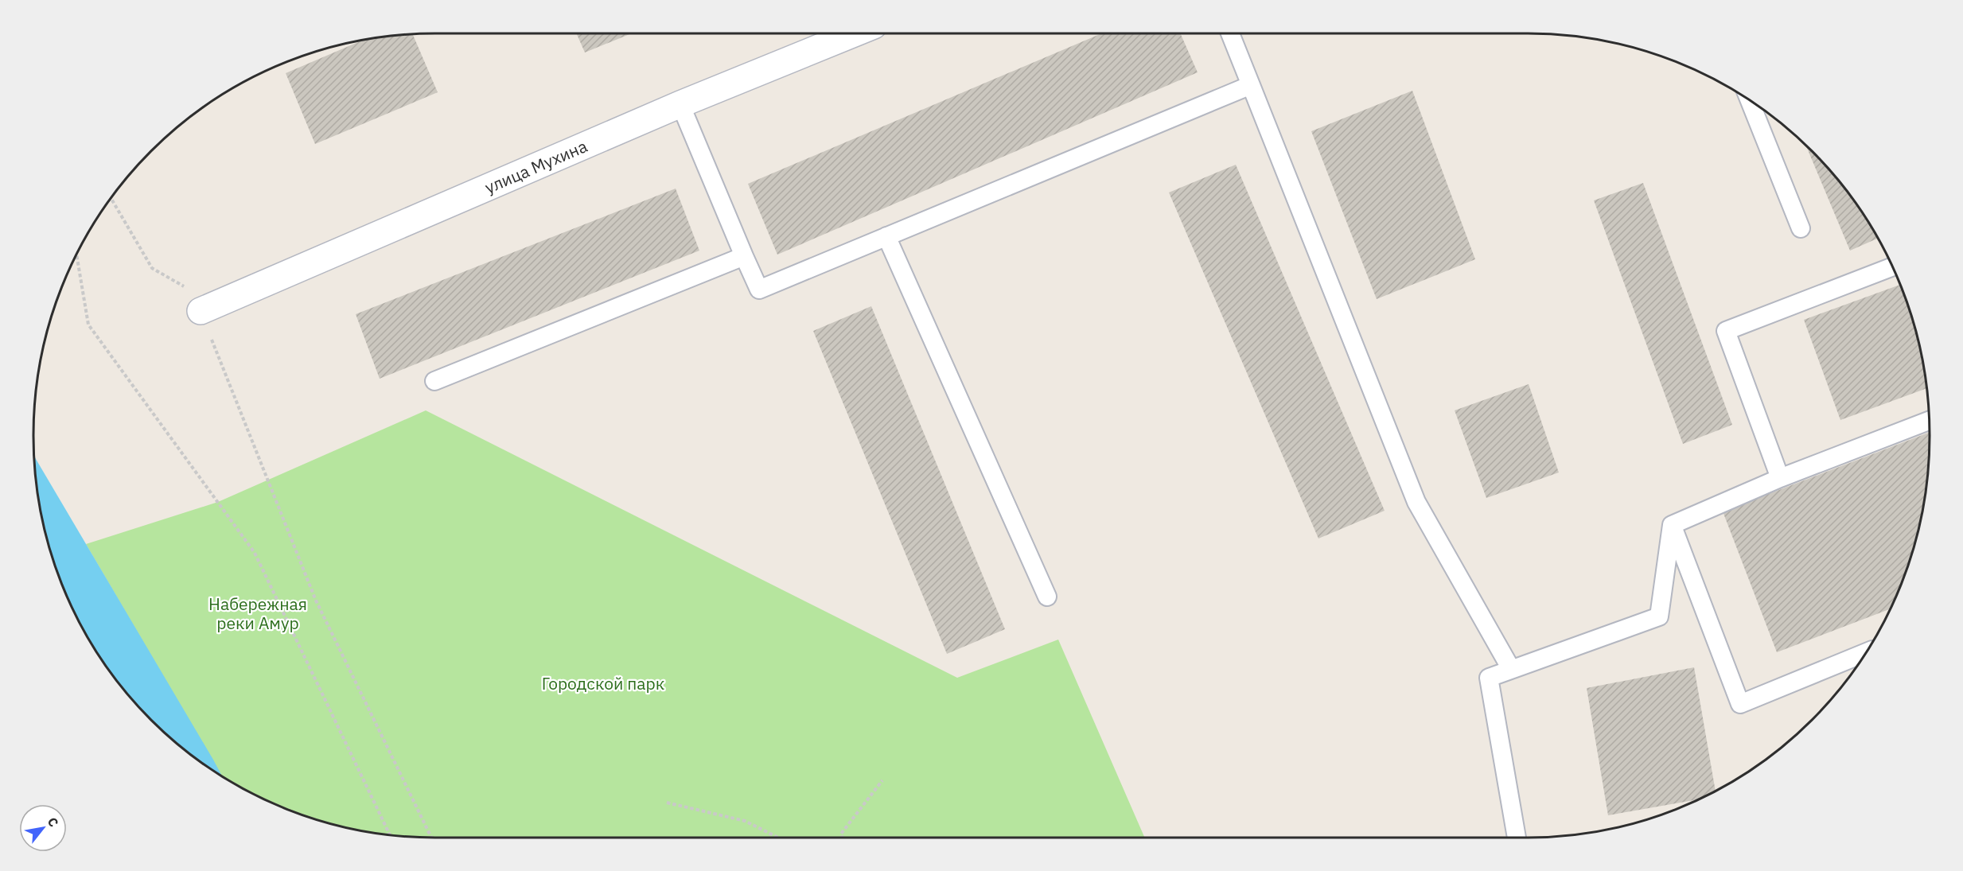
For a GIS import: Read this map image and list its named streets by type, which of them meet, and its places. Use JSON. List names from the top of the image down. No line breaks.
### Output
{"streets":{"street":["улица Мухина"]},"parks":["Набережная реки Амур","Городской парк"],"north":"top right"}
